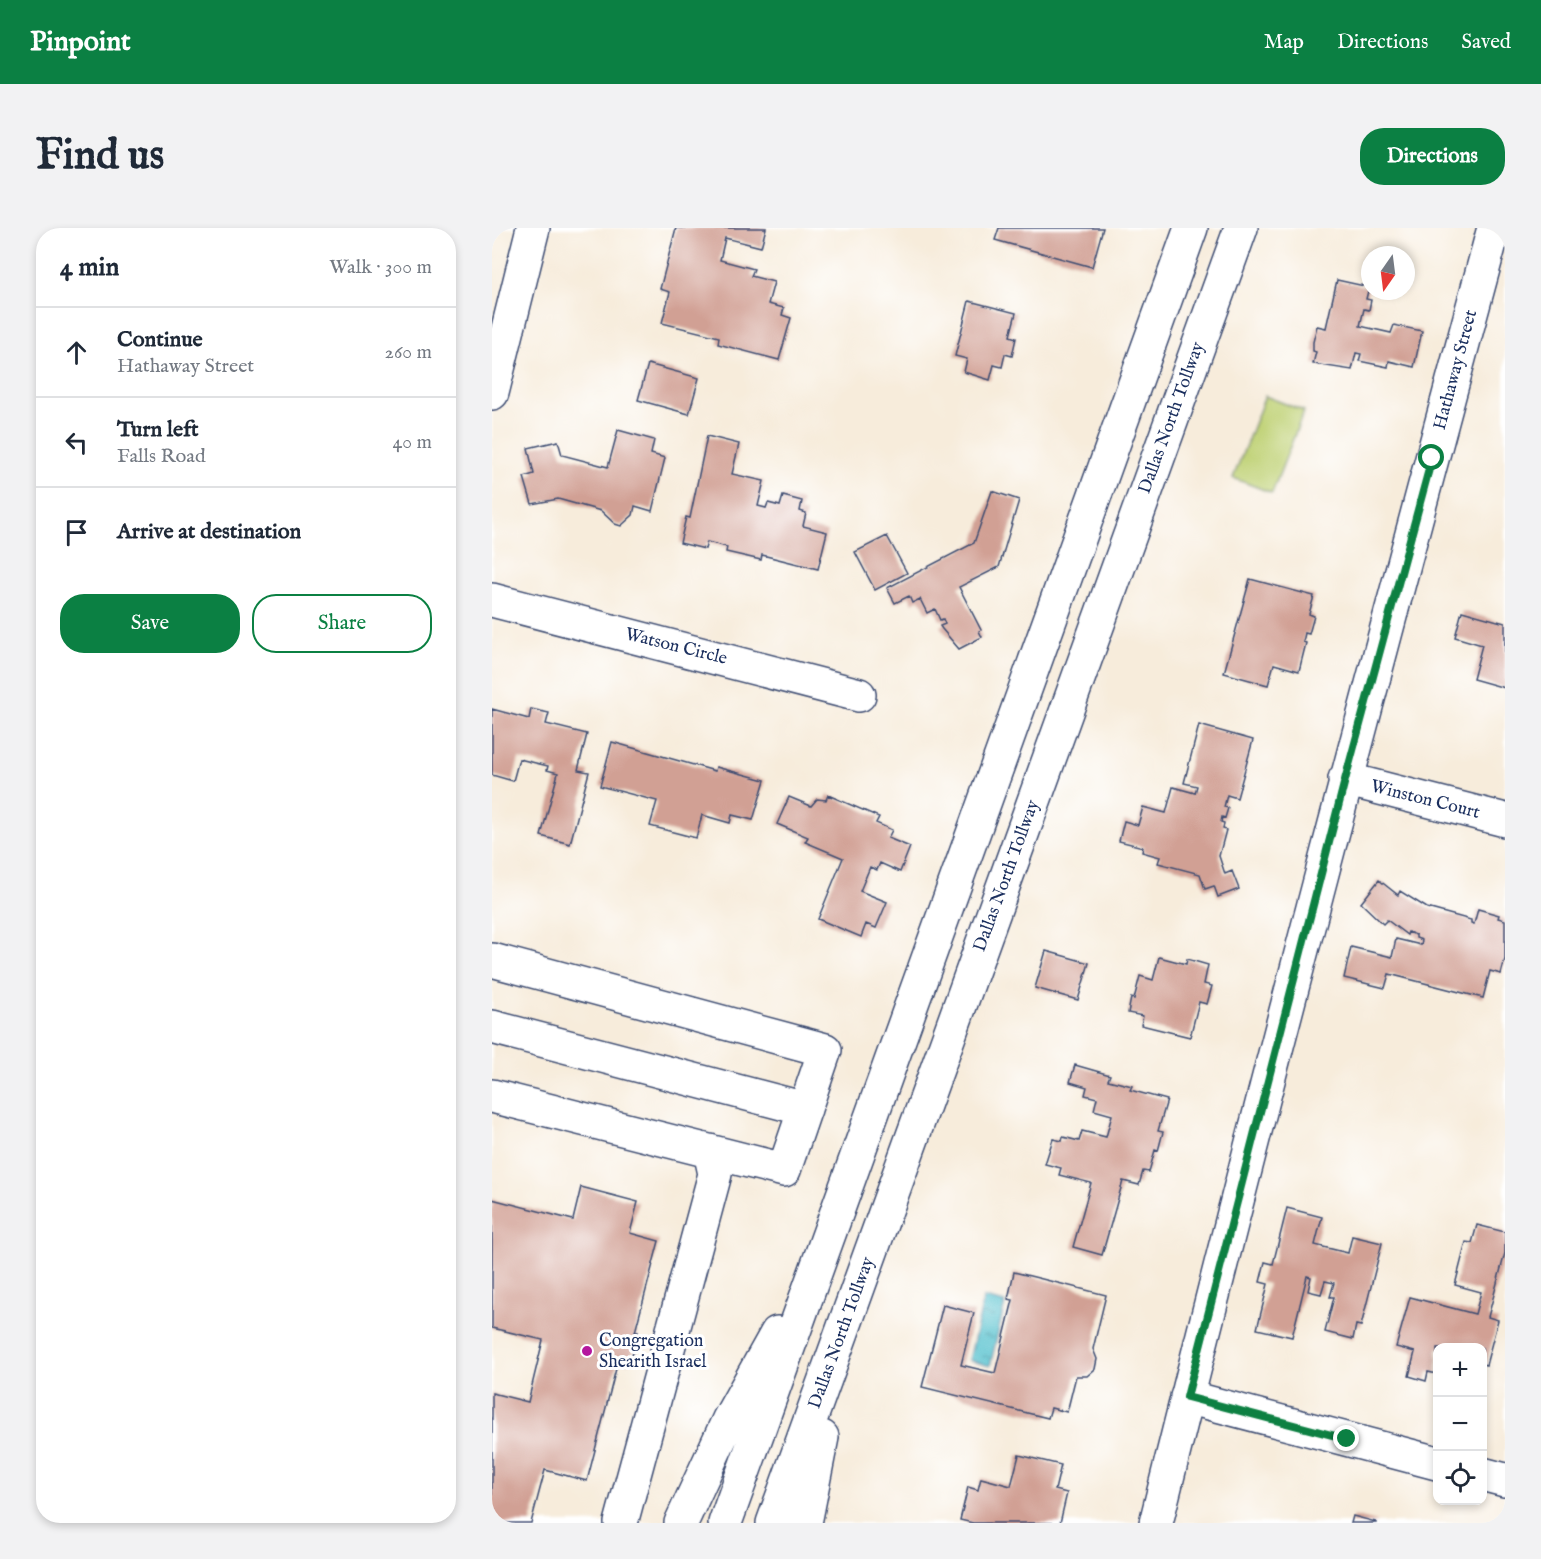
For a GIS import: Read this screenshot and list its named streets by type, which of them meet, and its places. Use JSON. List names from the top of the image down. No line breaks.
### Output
{"streets":{"main road":["Hathaway Street","Dallas North Tollway","Watson Circle","Winston Court"]},"crossings":[["Hathaway Street","Winston Court"]],"places":["Congregation Shearith Israel"],"north":"bottom","page":{"header":"Pinpoint","nav":["Map","Directions","Saved"],"buttons":["Directions",["Save","Share"]],"title":"Find us","heading":["4 min","Walk · 300 m"],"list":[["Continue","Hathaway Street","260 m"],["Turn left","Falls Road","40 m"],"Arrive at destination"],"map_buttons":["+","−"]}}
